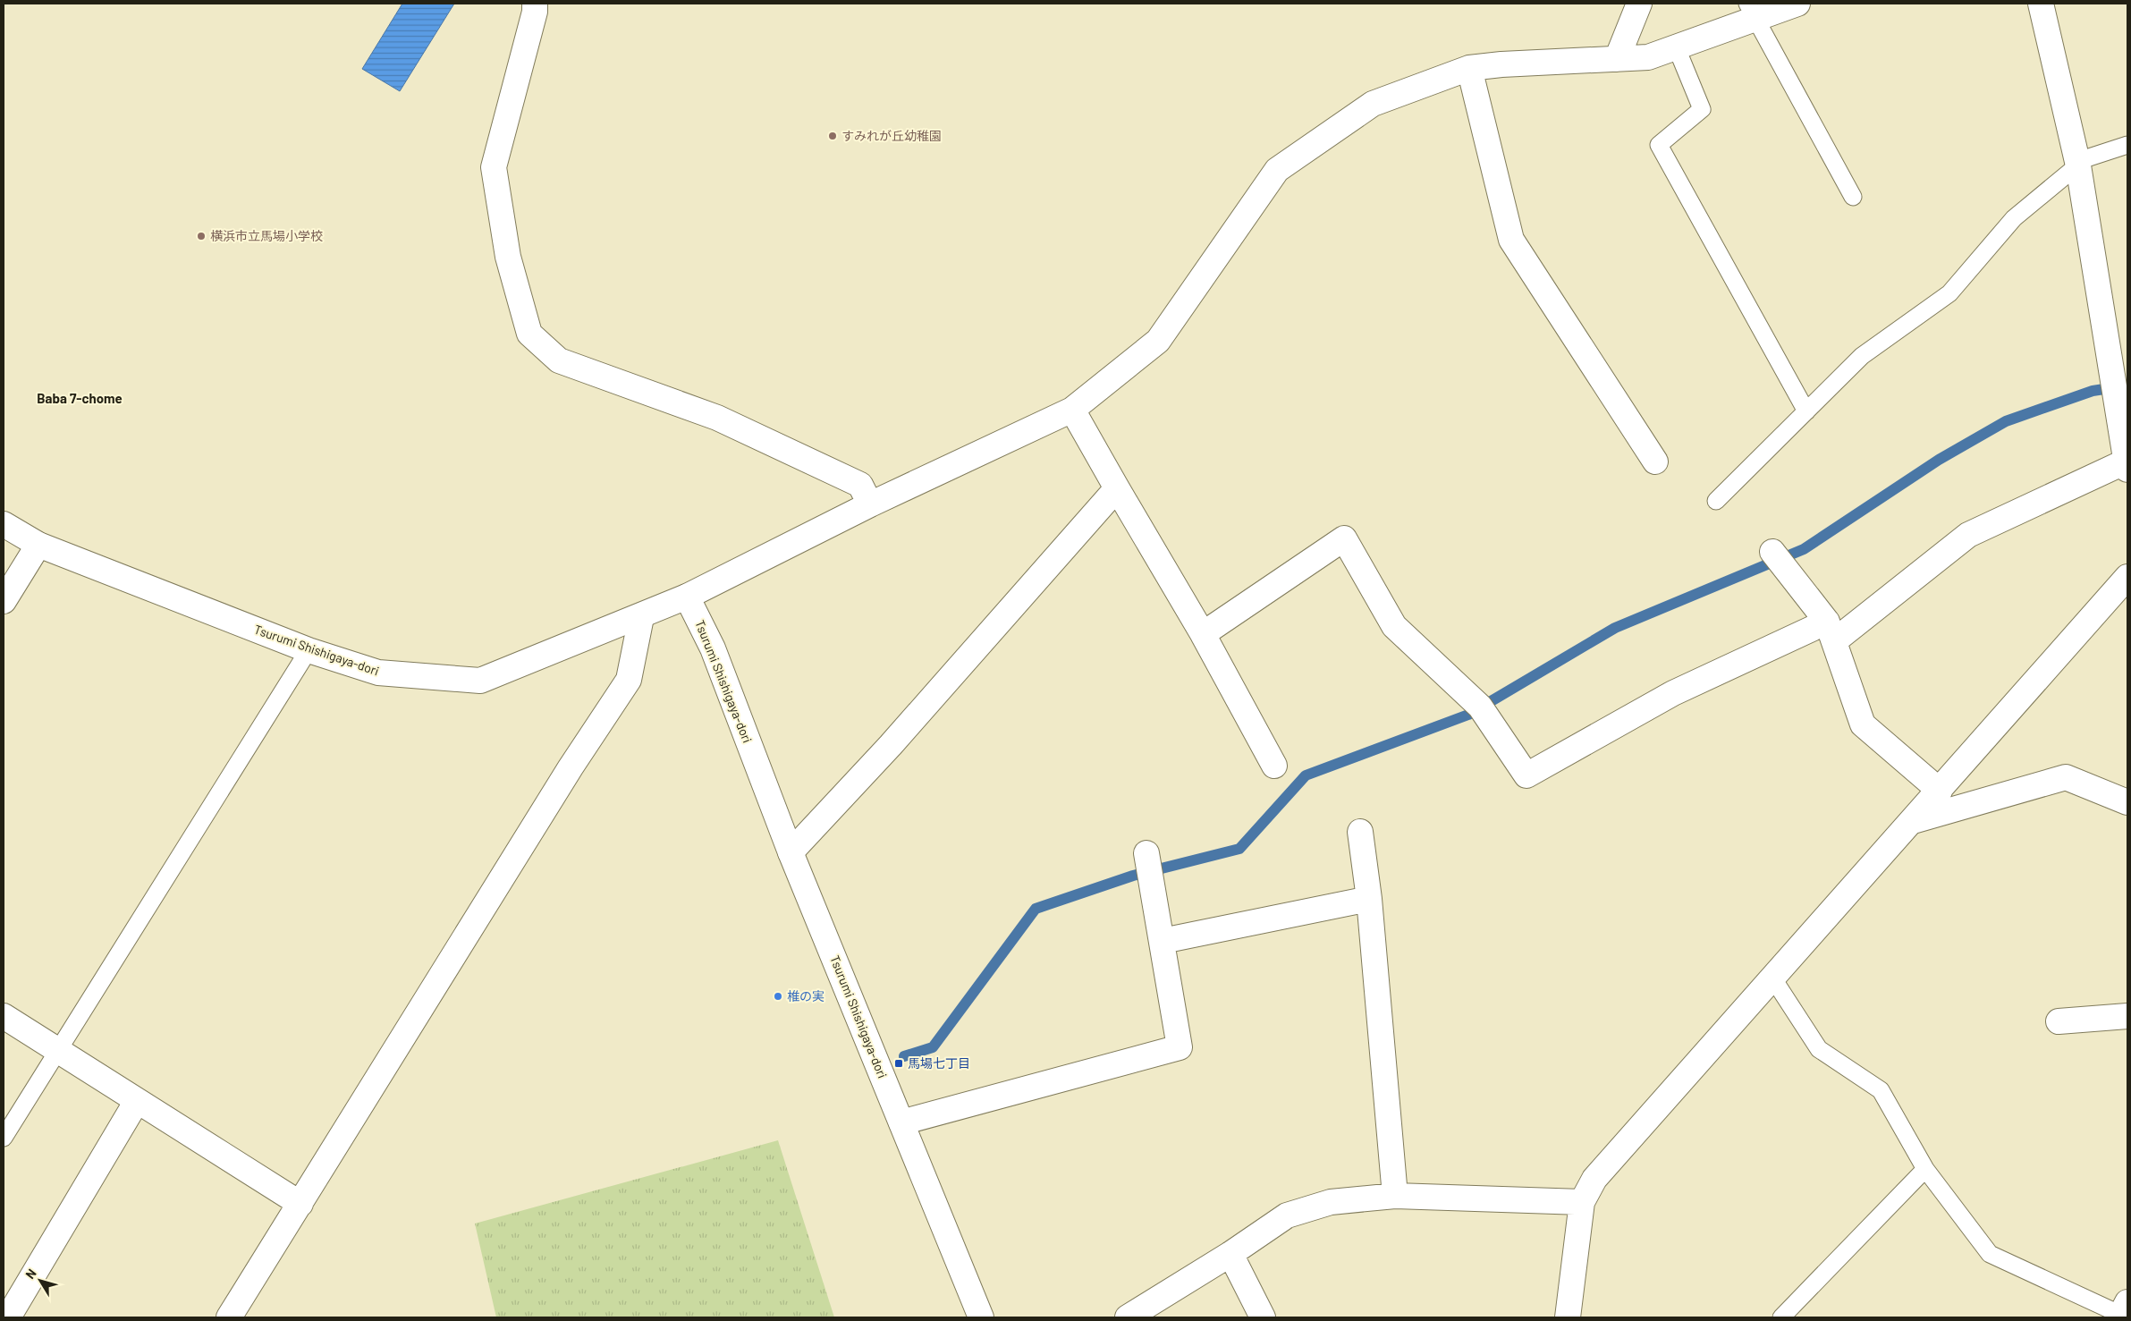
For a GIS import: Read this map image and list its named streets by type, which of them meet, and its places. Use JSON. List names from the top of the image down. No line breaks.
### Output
{"streets":{"street":["Tsurumi Shishigaya-dori"]},"districts":["Baba 7-chome"],"places":{"other":["すみれが丘幼稚園","横浜市立馬場小学校","椎の実"],"transit":["馬場七丁目"]},"north":"top left"}
